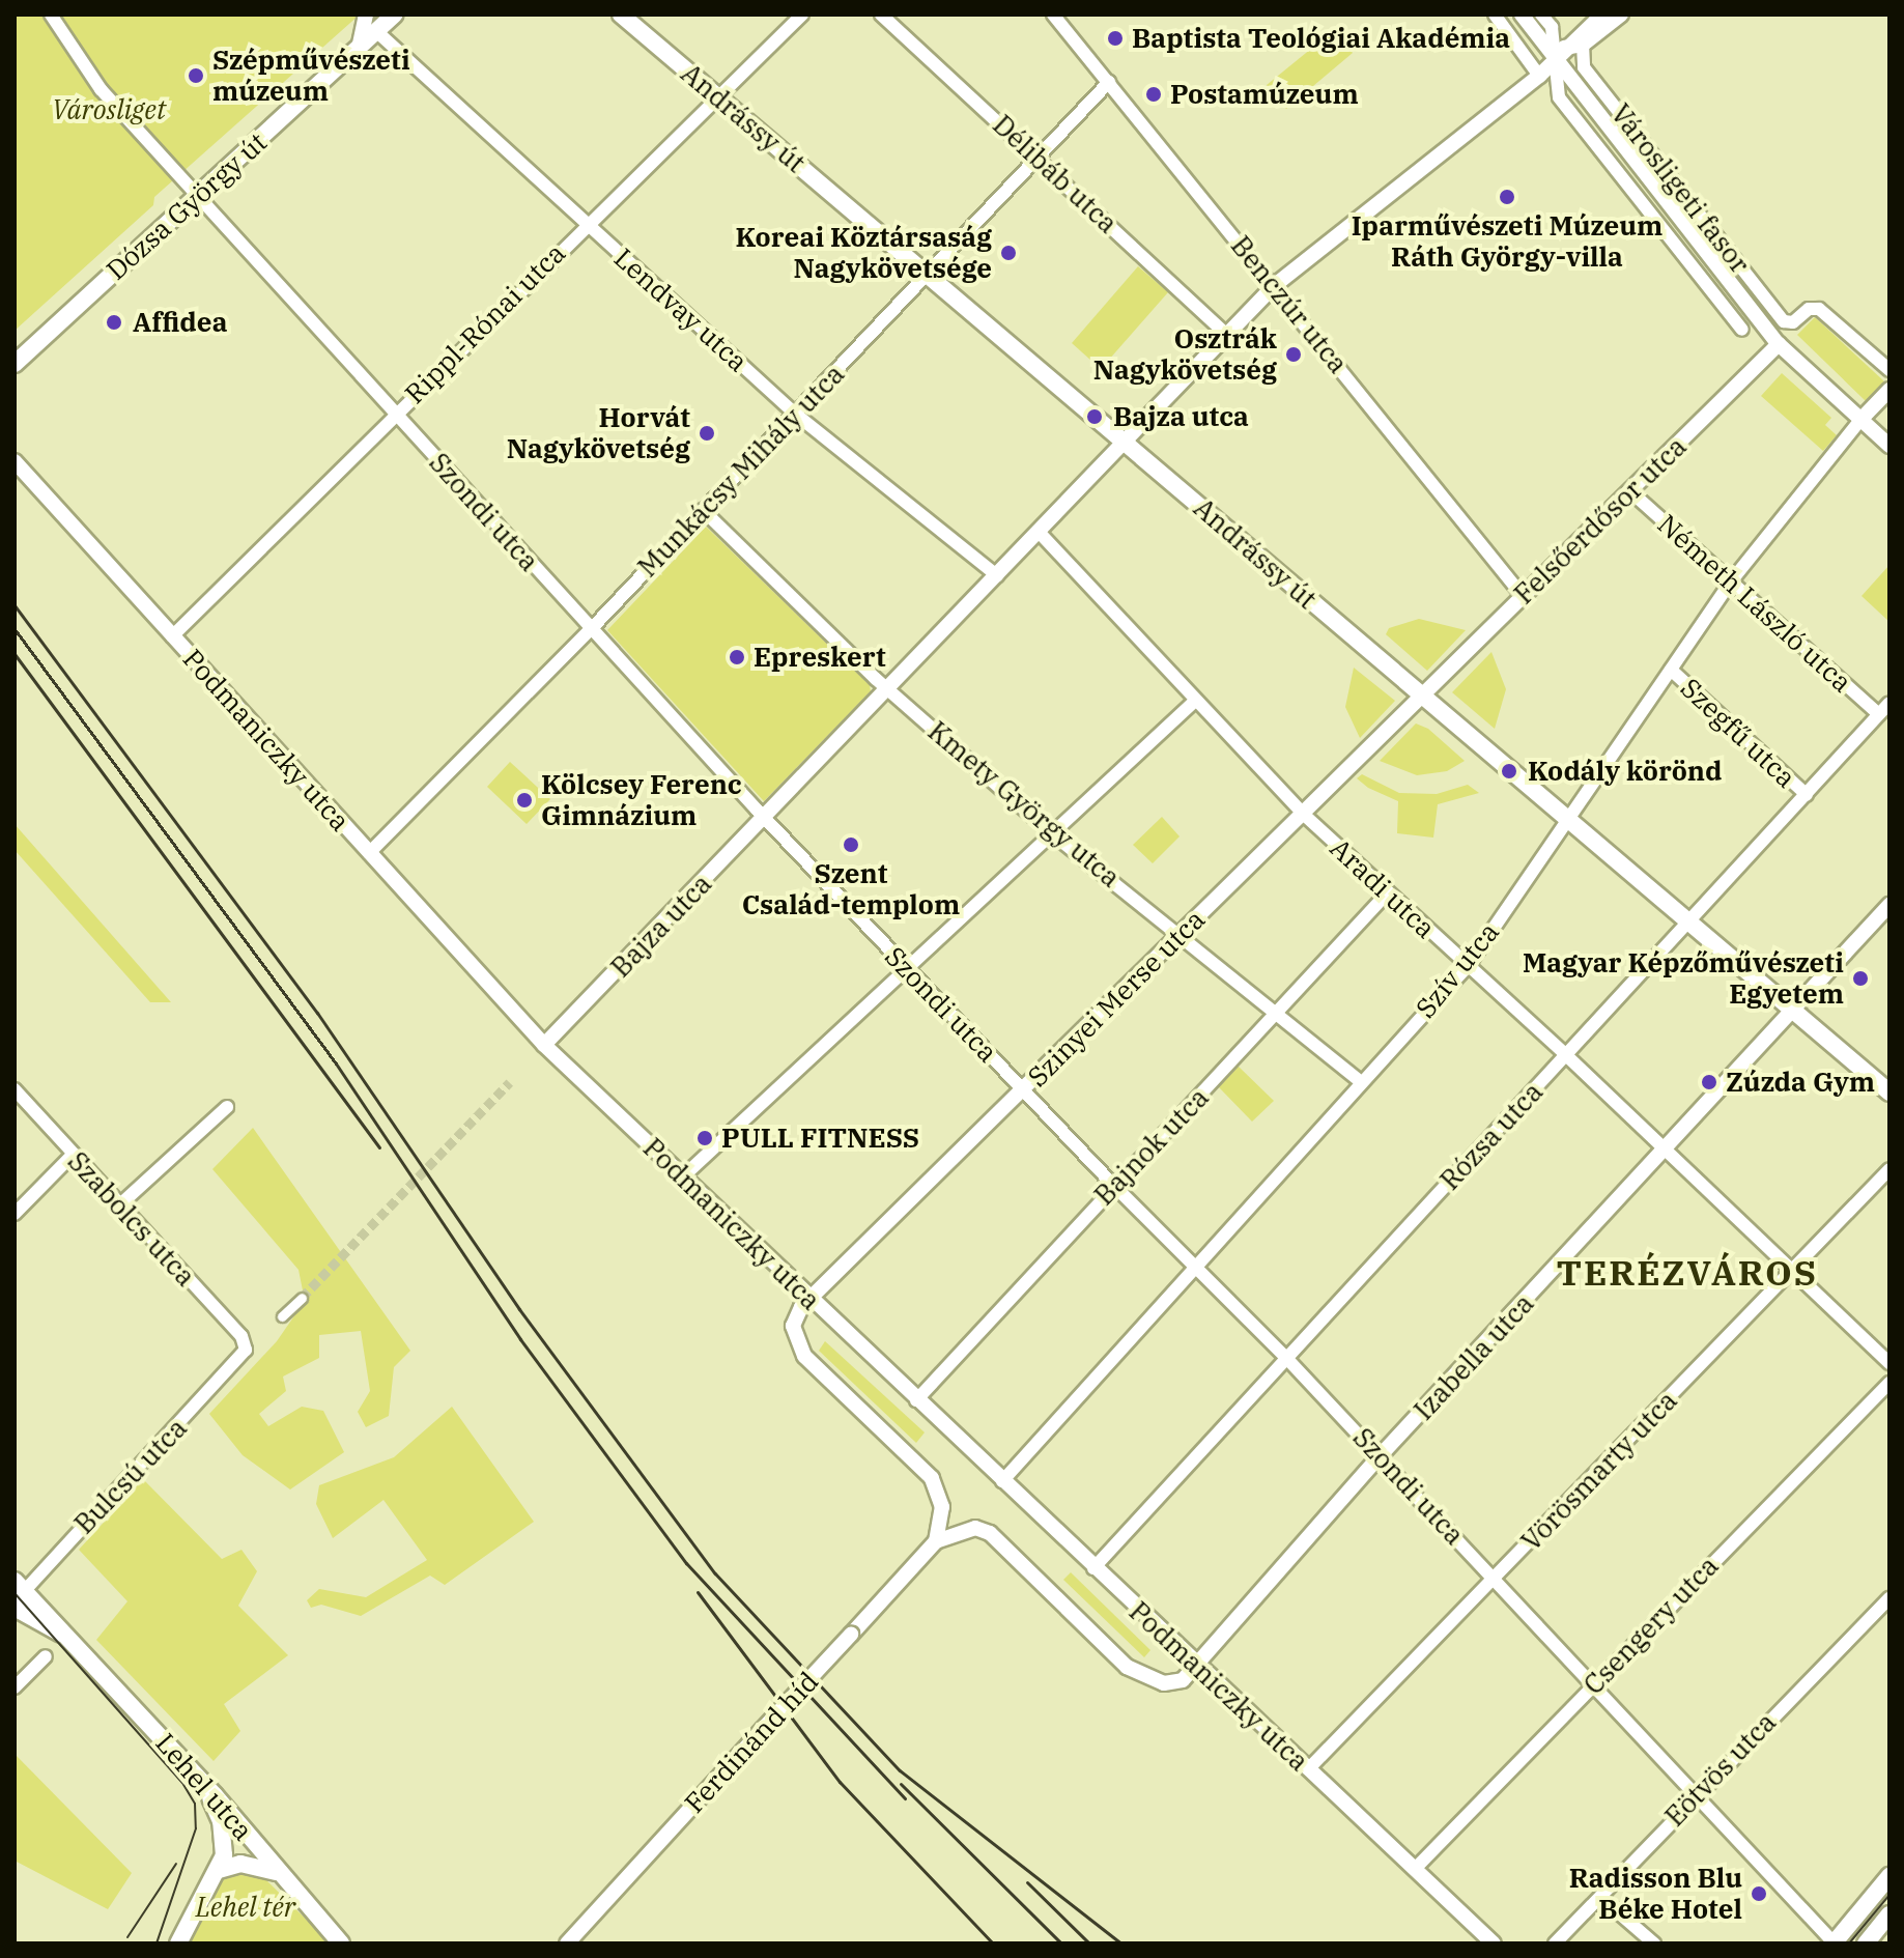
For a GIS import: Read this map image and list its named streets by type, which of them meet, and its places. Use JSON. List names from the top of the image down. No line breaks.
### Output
{"streets":{"main road":["Andrássy út","Dózsa György út","Lehel utca"],"street":["Délibáb utca","Városligeti fasor","Benczúr utca","Lendvay utca","Rippl-Rónai utca","Munkácsy Mihály utca","Szondi utca","Felsőerdősor utca","Németh László utca","Szegfű utca","Podmaniczky utca","Kmety György utca","Aradi utca","Bajza utca","Szív utca","Szinyei Merse utca","Rózsa utca","Bajnok utca","Szabolcs utca","Izabella utca","Vörösmarty utca","Bulcsú utca","Csengery utca","Ferdinánd híd","Eötvös utca"]},"crossings":[["Andrássy út","Rippl-Rónai utca"],["Andrássy út","Munkácsy Mihály utca"],["Andrássy út","Felsőerdősor utca"],["Andrássy út","Bajza utca"],["Andrássy út","Szív utca"],["Andrássy út","Szinyei Merse utca"],["Andrássy út","Rózsa utca"],["Andrássy út","Izabella utca"],["Délibáb utca","Munkácsy Mihály utca"],["Délibáb utca","Bajza utca"],["Városligeti fasor","Felsőerdősor utca"],["Városligeti fasor","Bajza utca"],["Városligeti fasor","Szív utca"],["Dózsa György út","Lendvay utca"],["Dózsa György út","Szondi utca"],["Benczúr utca","Munkácsy Mihály utca"],["Benczúr utca","Felsőerdősor utca"],["Benczúr utca","Bajza utca"],["Lendvay utca","Rippl-Rónai utca"],["Lendvay utca","Munkácsy Mihály utca"],["Lendvay utca","Bajza utca"],["Rippl-Rónai utca","Szondi utca"],["Rippl-Rónai utca","Podmaniczky utca"],["Munkácsy Mihály utca","Szondi utca"],["Munkácsy Mihály utca","Podmaniczky utca"],["Munkácsy Mihály utca","Kmety György utca"],["Szondi utca","Bajza utca"],["Szondi utca","Szív utca"],["Szondi utca","Szinyei Merse utca"],["Szondi utca","Rózsa utca"],["Szondi utca","Bajnok utca"],["Szondi utca","Izabella utca"],["Szondi utca","Vörösmarty utca"],["Szondi utca","Csengery utca"],["Szondi utca","Eötvös utca"],["Felsőerdősor utca","Németh László utca"],["Felsőerdősor utca","Szinyei Merse utca"],["Németh László utca","Szív utca"],["Németh László utca","Rózsa utca"],["Szegfű utca","Szív utca"],["Szegfű utca","Rózsa utca"],["Podmaniczky utca","Bajza utca"],["Podmaniczky utca","Szív utca"],["Podmaniczky utca","Szinyei Merse utca"],["Podmaniczky utca","Rózsa utca"],["Podmaniczky utca","Bajnok utca"],["Podmaniczky utca","Izabella utca"],["Podmaniczky utca","Vörösmarty utca"],["Podmaniczky utca","Csengery utca"],["Podmaniczky utca","Ferdinánd híd"],["Kmety György utca","Bajza utca"],["Kmety György utca","Szív utca"],["Kmety György utca","Szinyei Merse utca"],["Kmety György utca","Bajnok utca"],["Aradi utca","Bajza utca"],["Aradi utca","Szív utca"],["Aradi utca","Szinyei Merse utca"],["Aradi utca","Rózsa utca"],["Aradi utca","Bajnok utca"],["Aradi utca","Izabella utca"],["Aradi utca","Vörösmarty utca"],["Szabolcs utca","Bulcsú utca"],["Izabella utca","Ferdinánd híd"],["Bulcsú utca","Lehel utca"]],"districts":["TERÉZVÁROS"],"parks":["Városliget","Lehel tér"],"places":["Baptista Teológiai Akadémia","Szépművészeti múzeum","Postamúzeum","Iparművészeti Múzeum Ráth György-villa","Koreai Köztársaság Nagykövetsége","Affidea","Osztrák Nagykövetség","Bajza utca","Horvát Nagykövetség","Epreskert","Kodály körönd","Kölcsey Ferenc Gimnázium","Szent Család-templom","Magyar Képzőművészeti Egyetem","Zúzda Gym","PULL FITNESS","Radisson Blu Béke Hotel"]}
